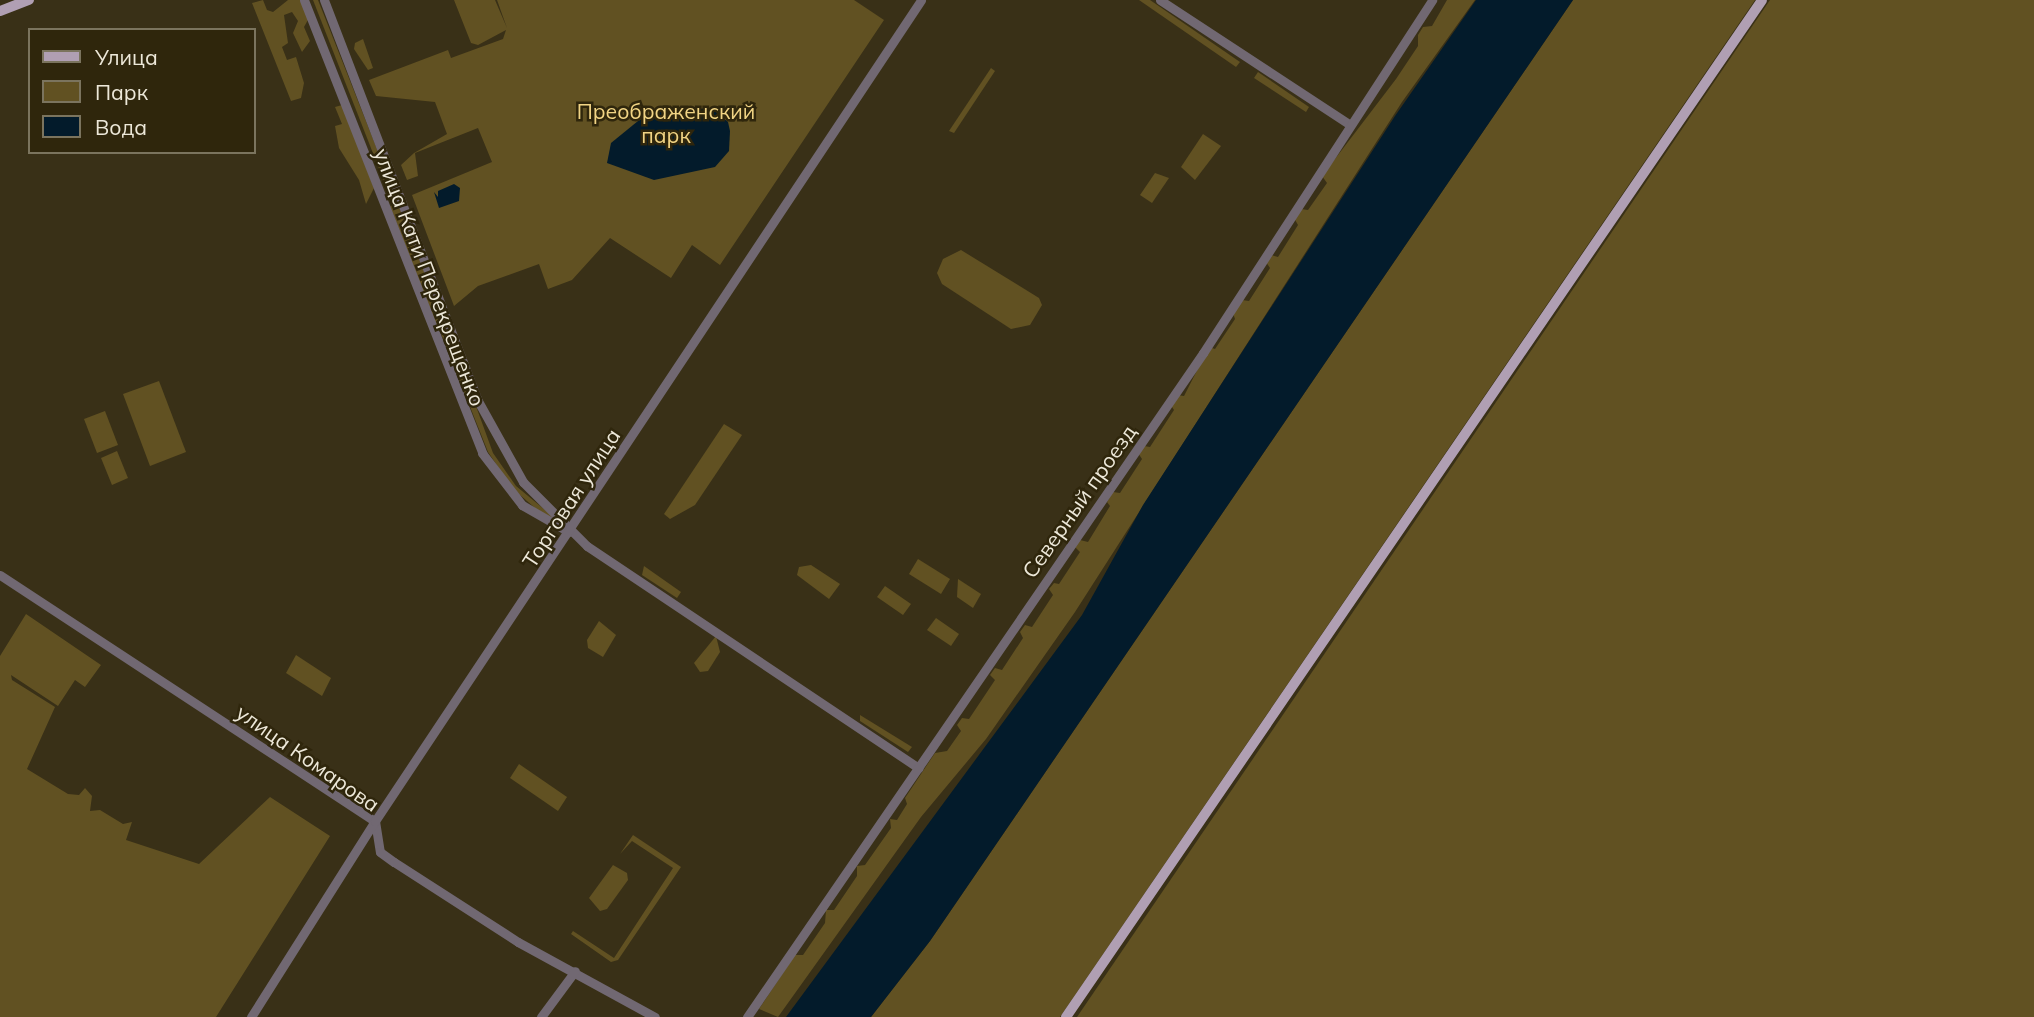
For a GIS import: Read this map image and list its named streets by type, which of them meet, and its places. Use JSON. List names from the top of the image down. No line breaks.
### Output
{"streets":{"street":["улица Кати Перекрещенко","Торговая улица","Северный проезд","улица Комарова"]},"crossings":[["улица Кати Перекрещенко","Торговая улица"],["улица Кати Перекрещенко","Северный проезд"],["Торговая улица","улица Комарова"]],"parks":["Преображенский парк"],"legend":["Улица","Парк","Вода"]}
